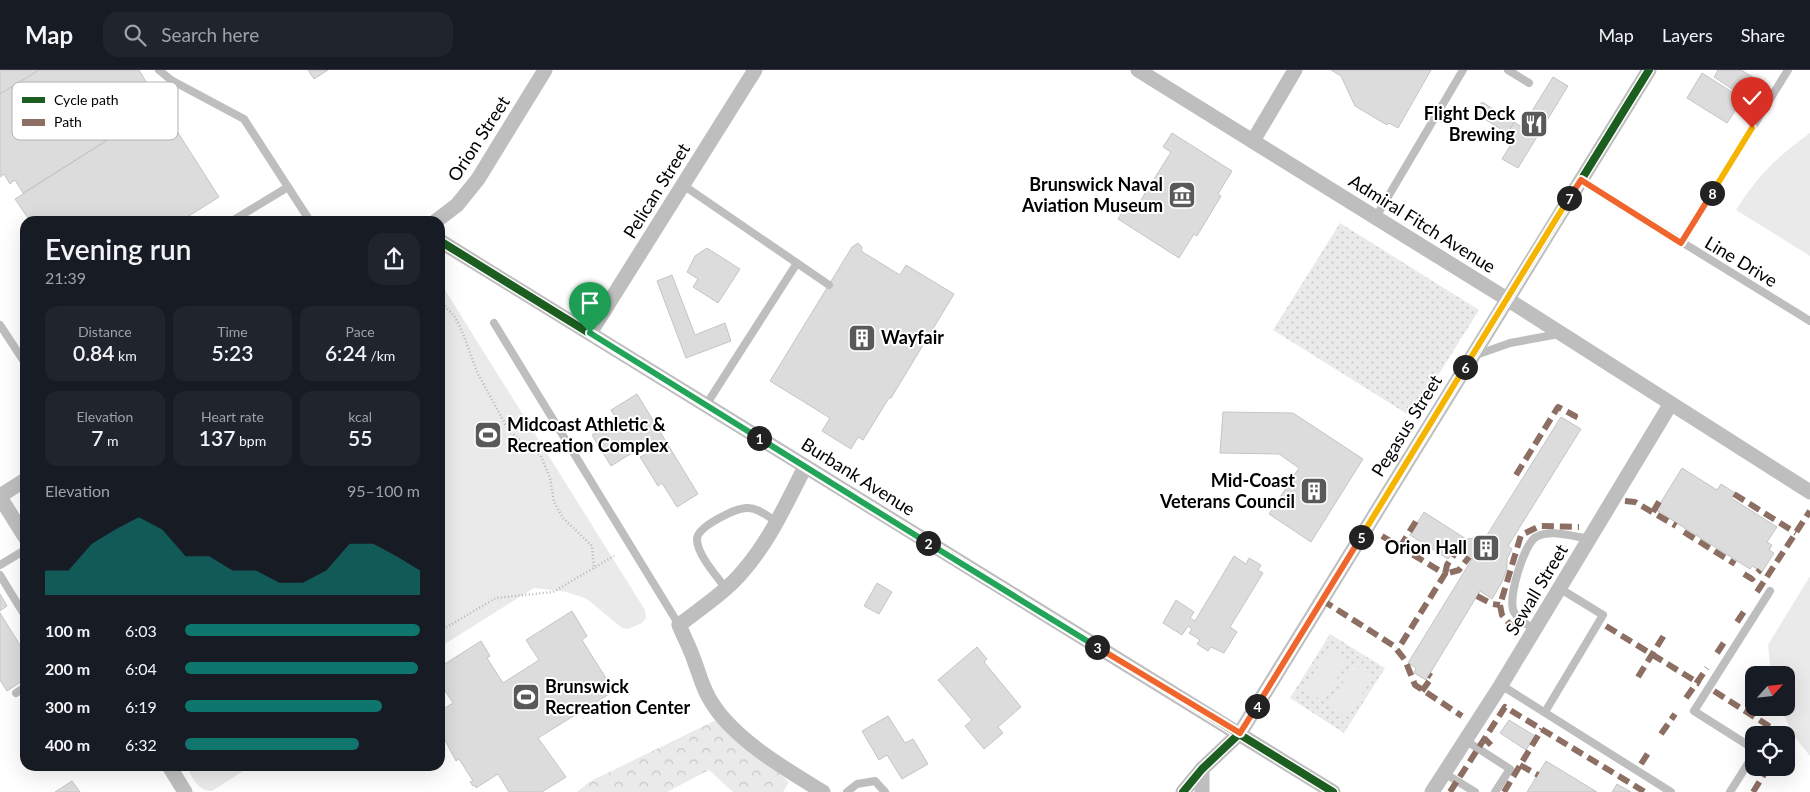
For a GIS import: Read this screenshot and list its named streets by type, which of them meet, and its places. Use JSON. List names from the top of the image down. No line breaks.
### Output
{"streets":{"street":["Orion Street","Pelican Street","Admiral Fitch Avenue","Pegasus Street","Burbank Avenue","Sewall Street"],"lane":["Line Drive"]},"crossings":[["Pelican Street","Burbank Avenue"],["Admiral Fitch Avenue","Pegasus Street"],["Admiral Fitch Avenue","Sewall Street"],["Line Drive","Pegasus Street"],["Pegasus Street","Burbank Avenue"]],"places":{"restaurant":["Flight Deck Brewing"],"museum":["Brunswick Naval Aviation Museum"],"building":["Wayfair","Mid-Coast Veterans Council","Orion Hall"],"sports":["Midcoast Athletic & Recreation Complex","Brunswick Recreation Center"]},"legend":["Cycle path","Path"],"north":"top right","page":{"header":"Map","search":"Search here","nav":["Map","Layers","Share"],"pins":["8","7","6","1","5","2","3","4"],"heading":["Evening run","21:39"],"stats":[["Distance","0.84 km"],["Time","5:23"],["Pace","6:24 /km"],["Elevation","7 m"],["Heart rate","137 bpm"],["kcal","55"]],"chart":["Elevation","95–100 m"],"list":[{"name":"100 m","note":"6:03"},{"name":"200 m","note":"6:04"},{"name":"300 m","note":"6:19"},{"name":"400 m","note":"6:32"}]}}
